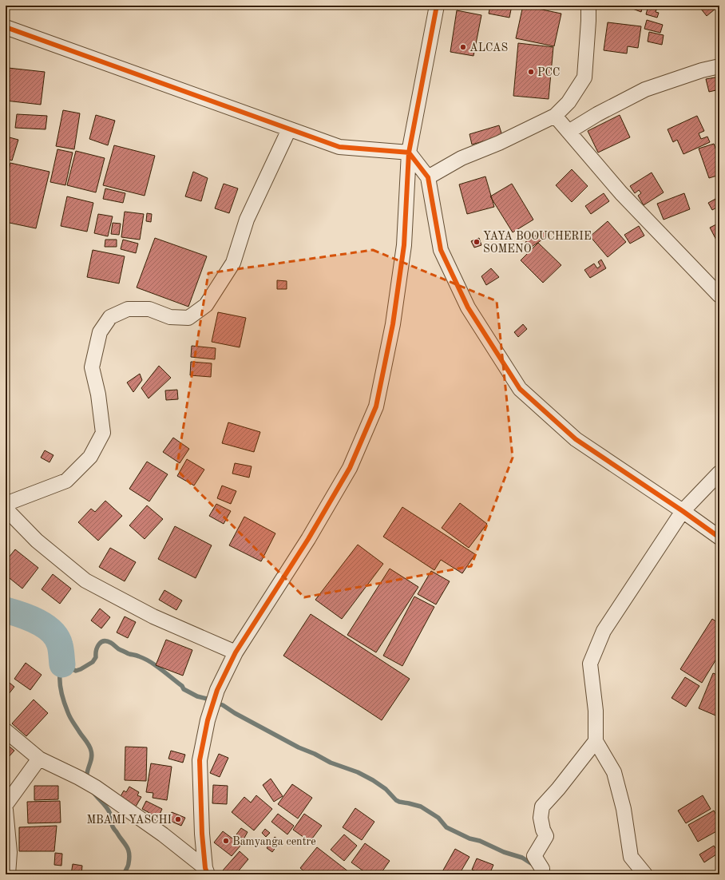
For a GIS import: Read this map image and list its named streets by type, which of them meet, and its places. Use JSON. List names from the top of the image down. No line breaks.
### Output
{"places":["ALCAS","PCC","YAYA BOOUCHERIE SOMENO","MBAMI YASCHI","Bamyanga centre"]}
